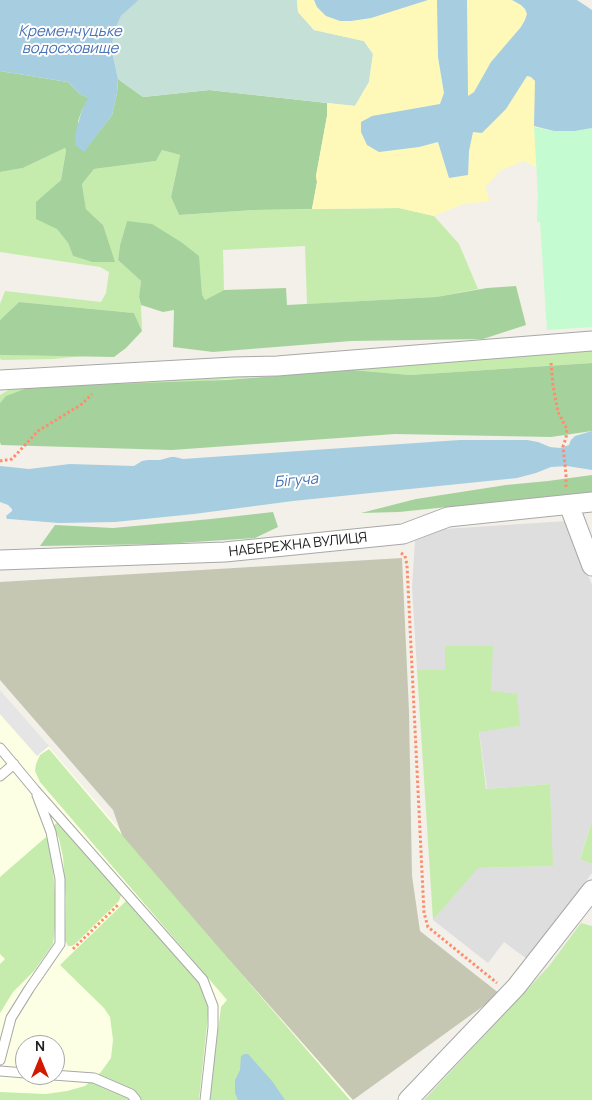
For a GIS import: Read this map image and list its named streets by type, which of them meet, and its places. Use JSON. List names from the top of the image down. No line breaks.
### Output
{"streets":{"street":["НАБЕРЕЖНА ВУЛИЦЯ"]},"water":["Кременчуцьке водосховище","Бігуча"],"north":"top"}
